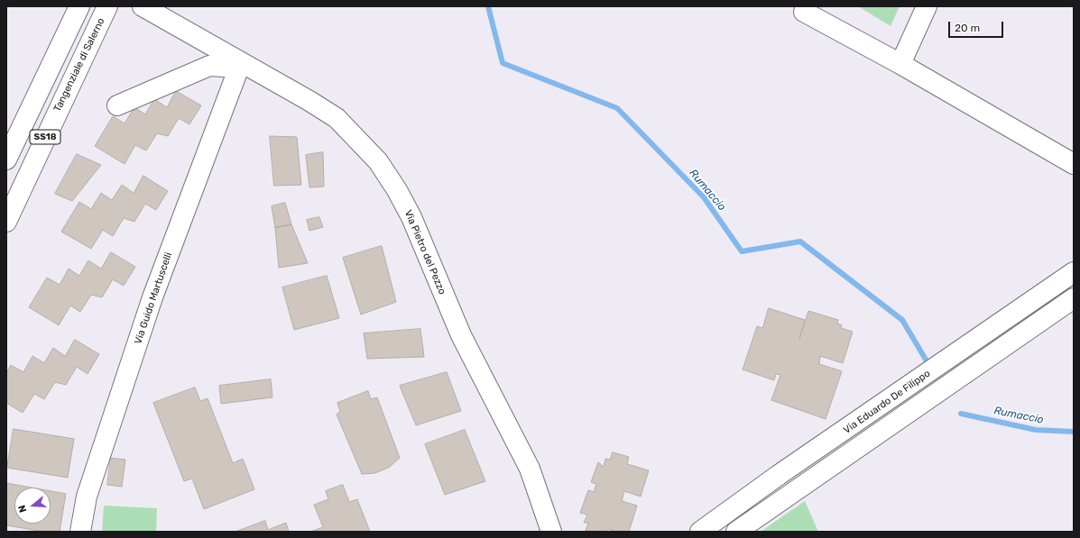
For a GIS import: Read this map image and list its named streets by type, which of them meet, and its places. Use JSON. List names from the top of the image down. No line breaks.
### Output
{"streets":{"main road":["Tangenziale di Salerno","SS18","Via Pietro del Pezzo","Via Guido Martuscelli","Via Eduardo De Filippo"]},"crossings":[["Via Pietro del Pezzo","Via Guido Martuscelli"]],"water":["Rumaccio"],"scale_bar":"20 m","north":"left"}
